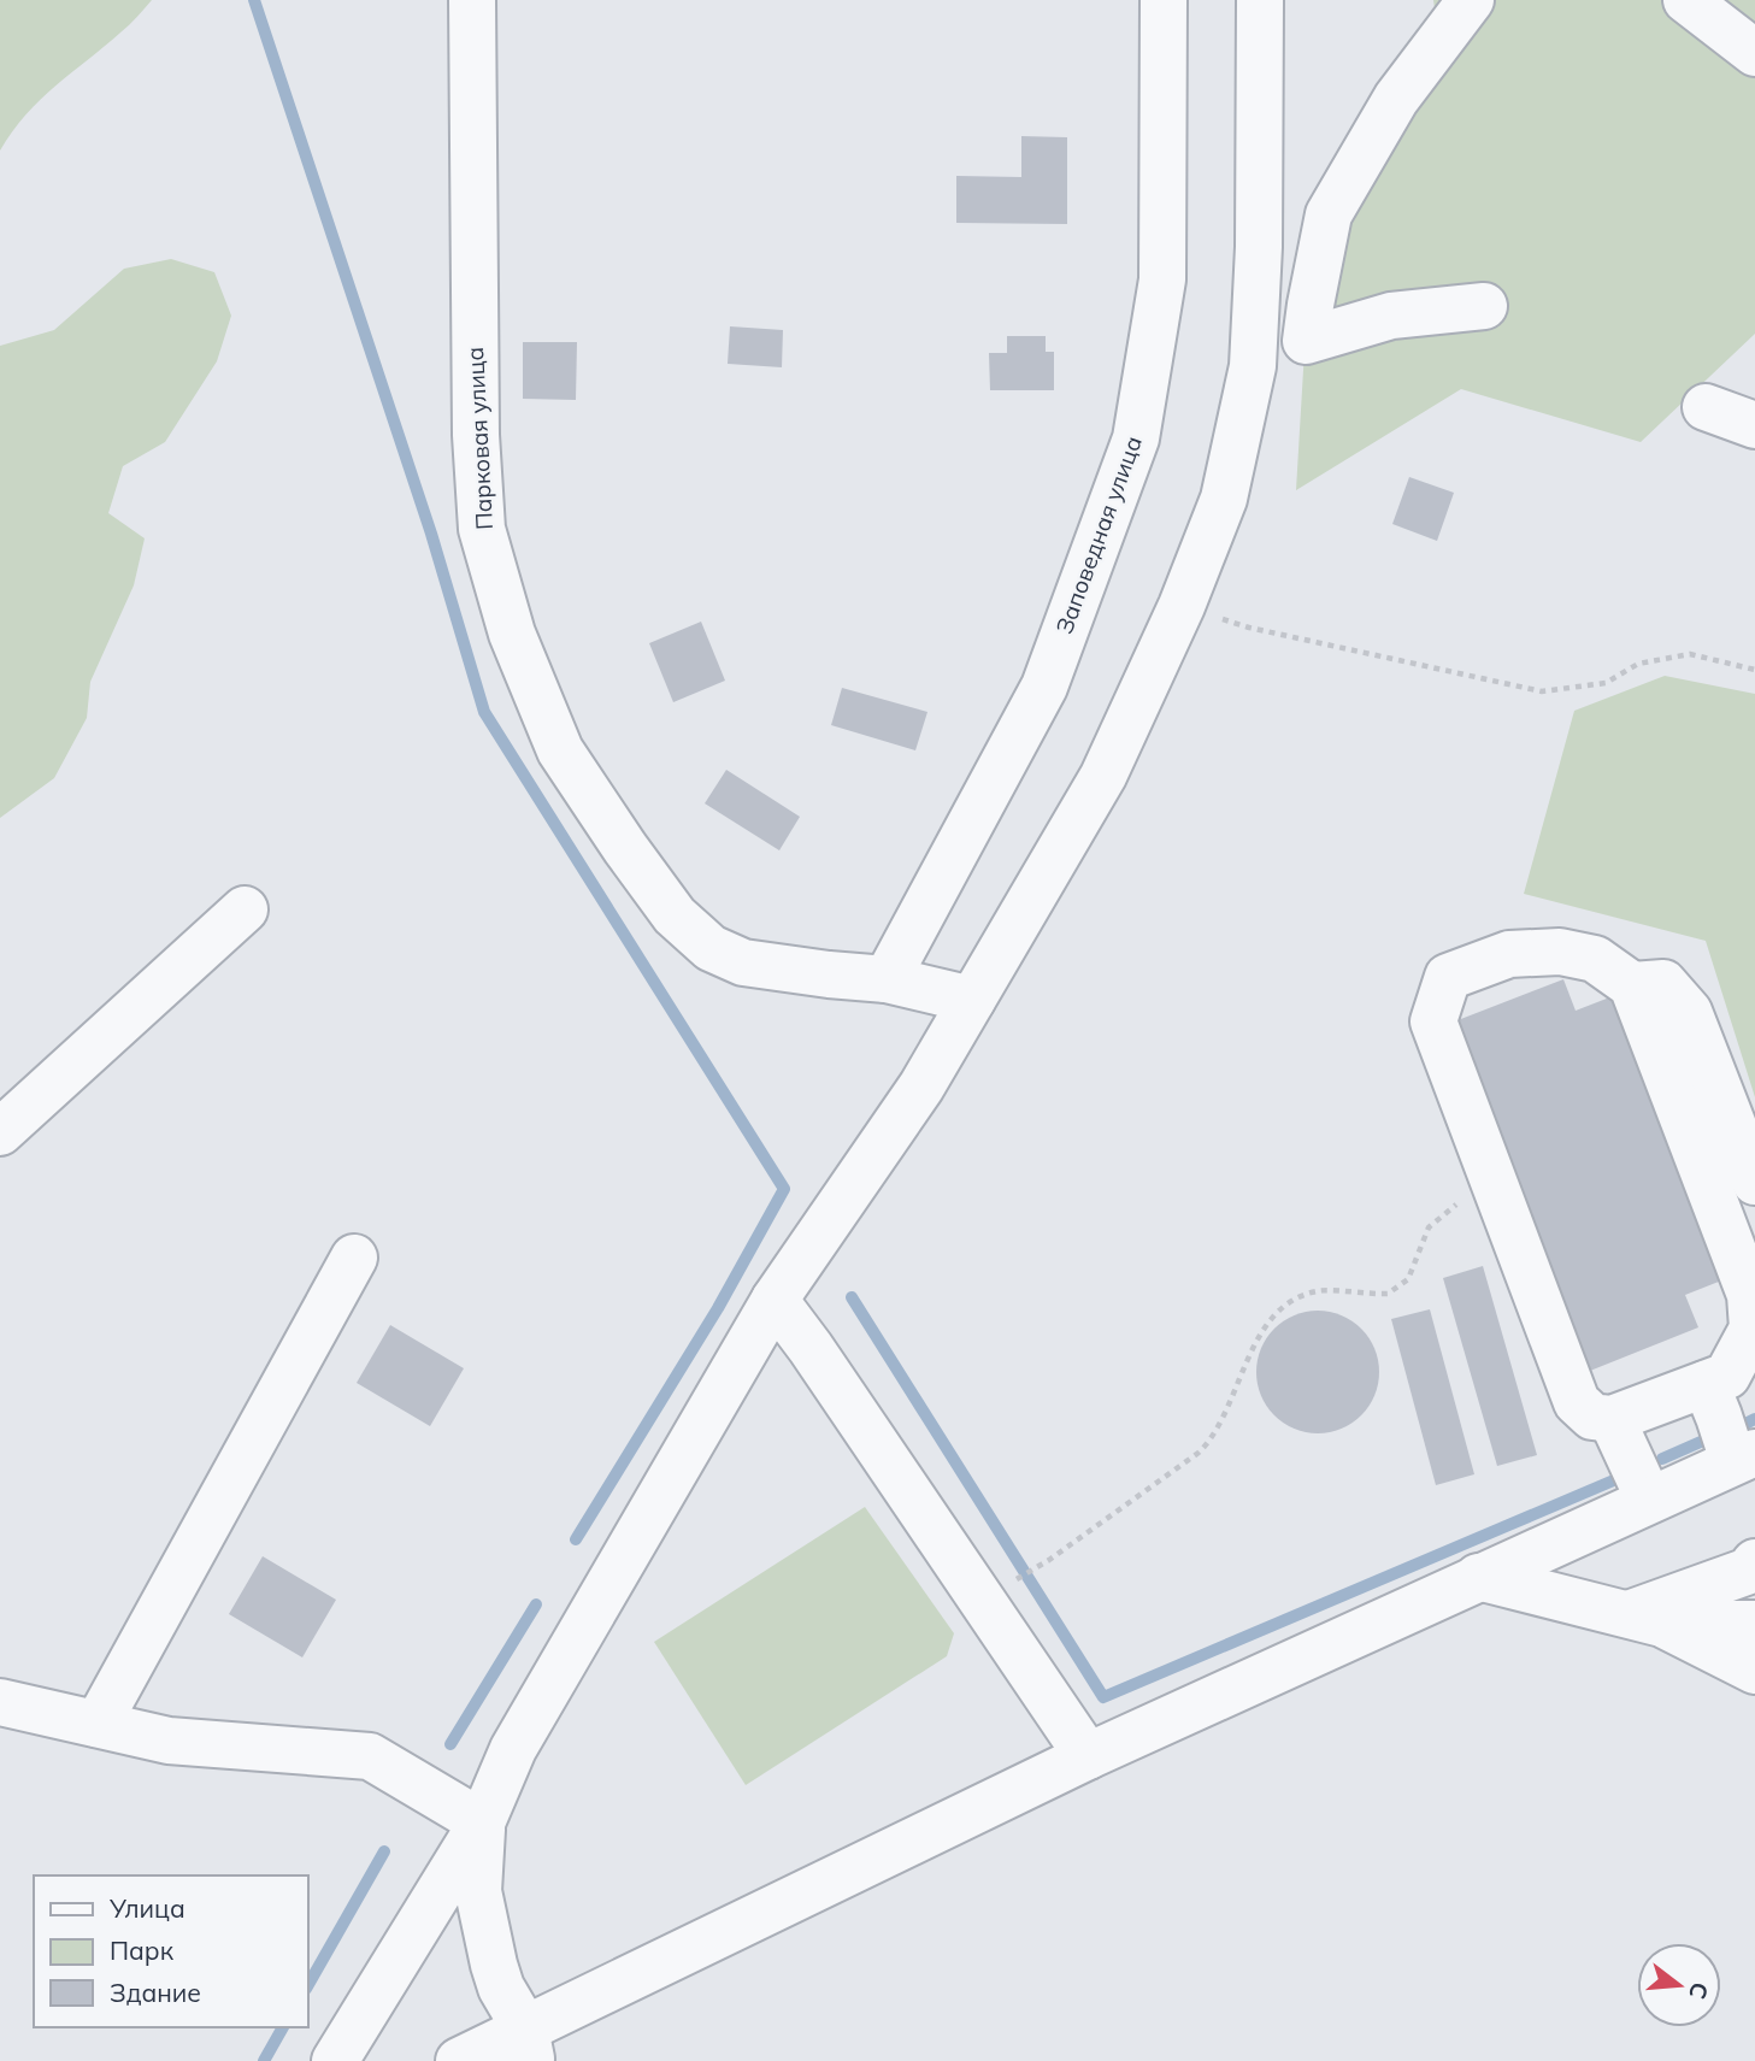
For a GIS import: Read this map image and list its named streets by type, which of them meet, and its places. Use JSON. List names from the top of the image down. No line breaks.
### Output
{"streets":{"street":["Парковая улица","Заповедная улица"]},"crossings":[["Парковая улица","Заповедная улица"]],"legend":["Улица","Парк","Здание"],"north":"right"}
